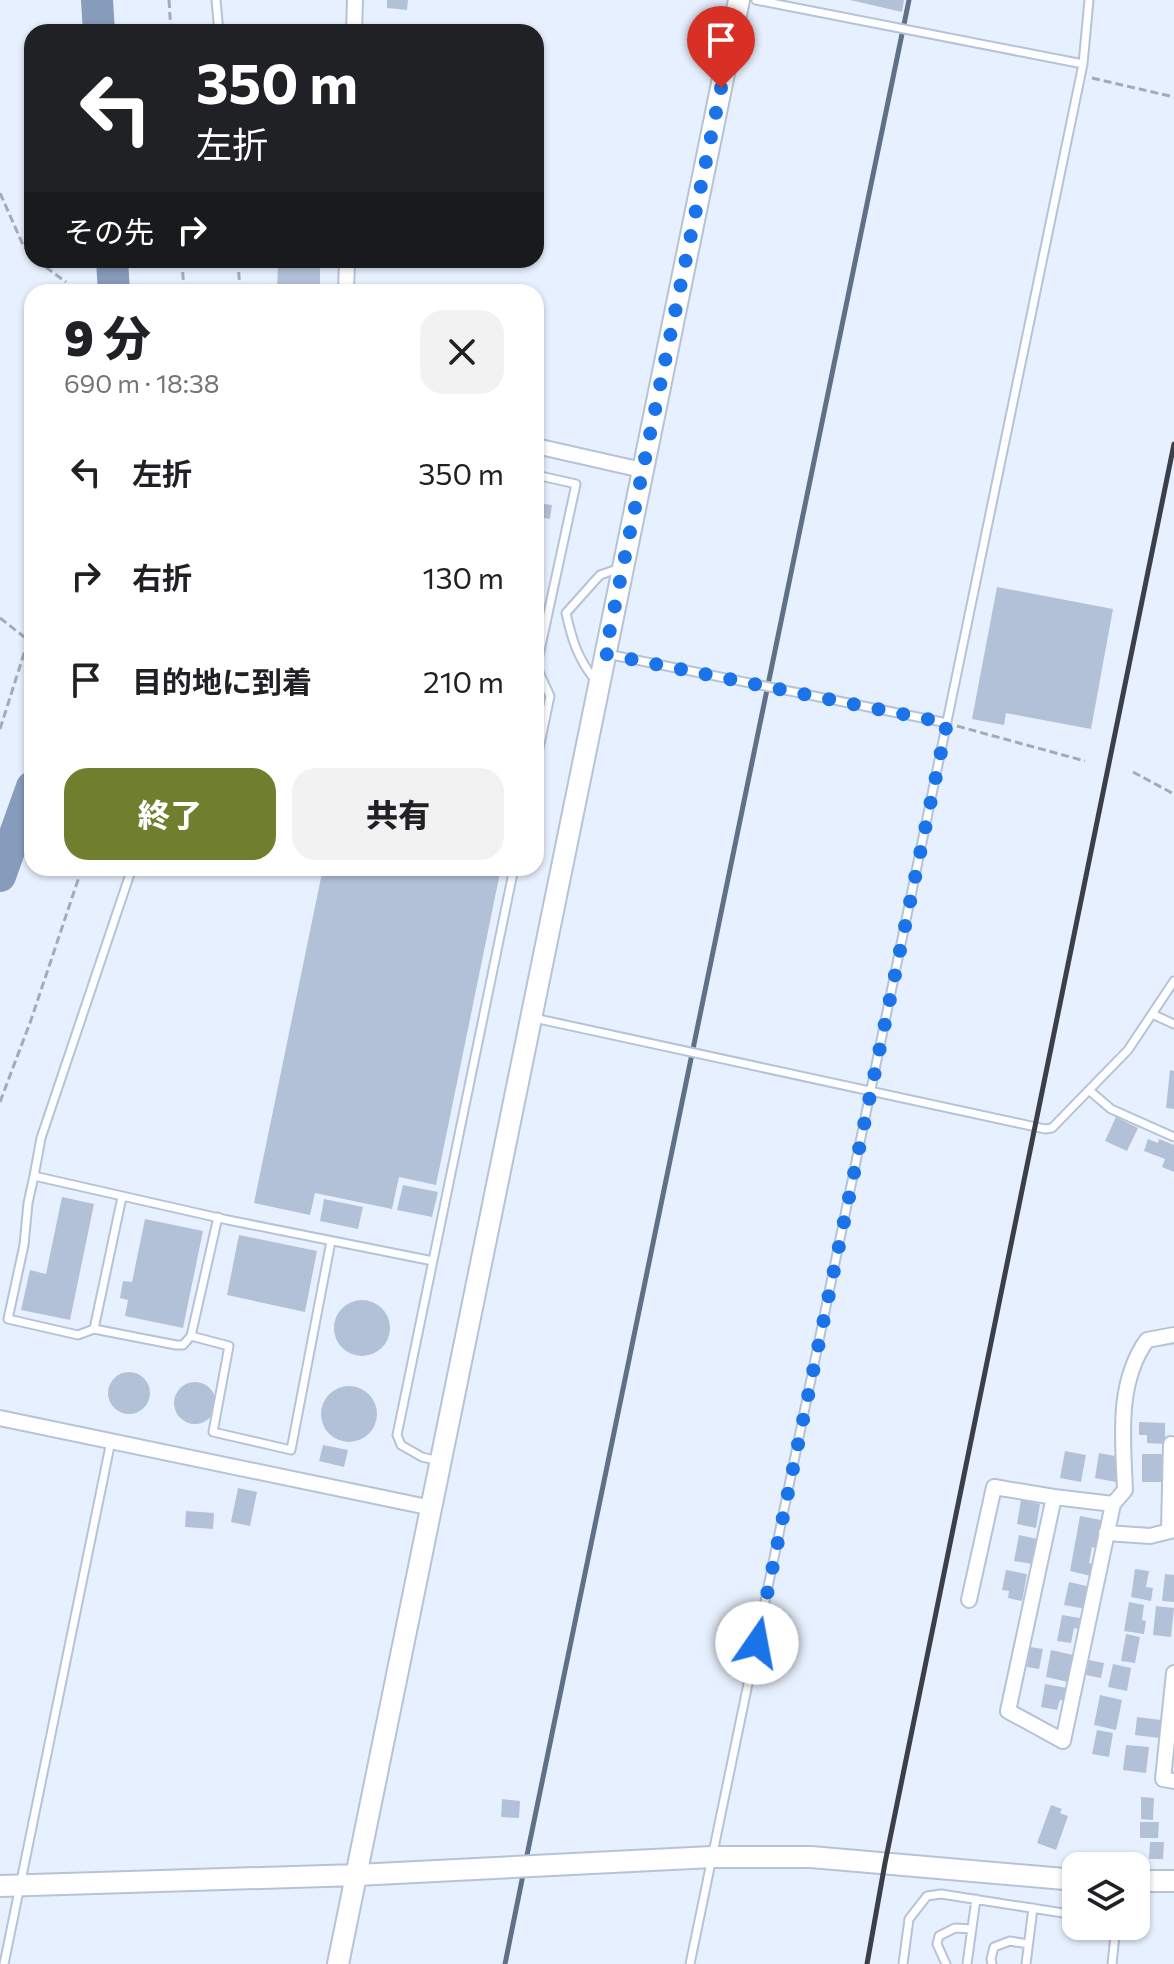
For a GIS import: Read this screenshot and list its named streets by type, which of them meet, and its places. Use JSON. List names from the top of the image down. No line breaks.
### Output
{"page":{"turn":["350 m","左折"],"then":"その先","heading":["9 分","690 m · 18:38"],"list":[{"name":"左折","value":"350 m"},{"name":"右折","value":"130 m"},{"name":"目的地に到着","value":"210 m"}],"buttons":["終了","共有"]}}
